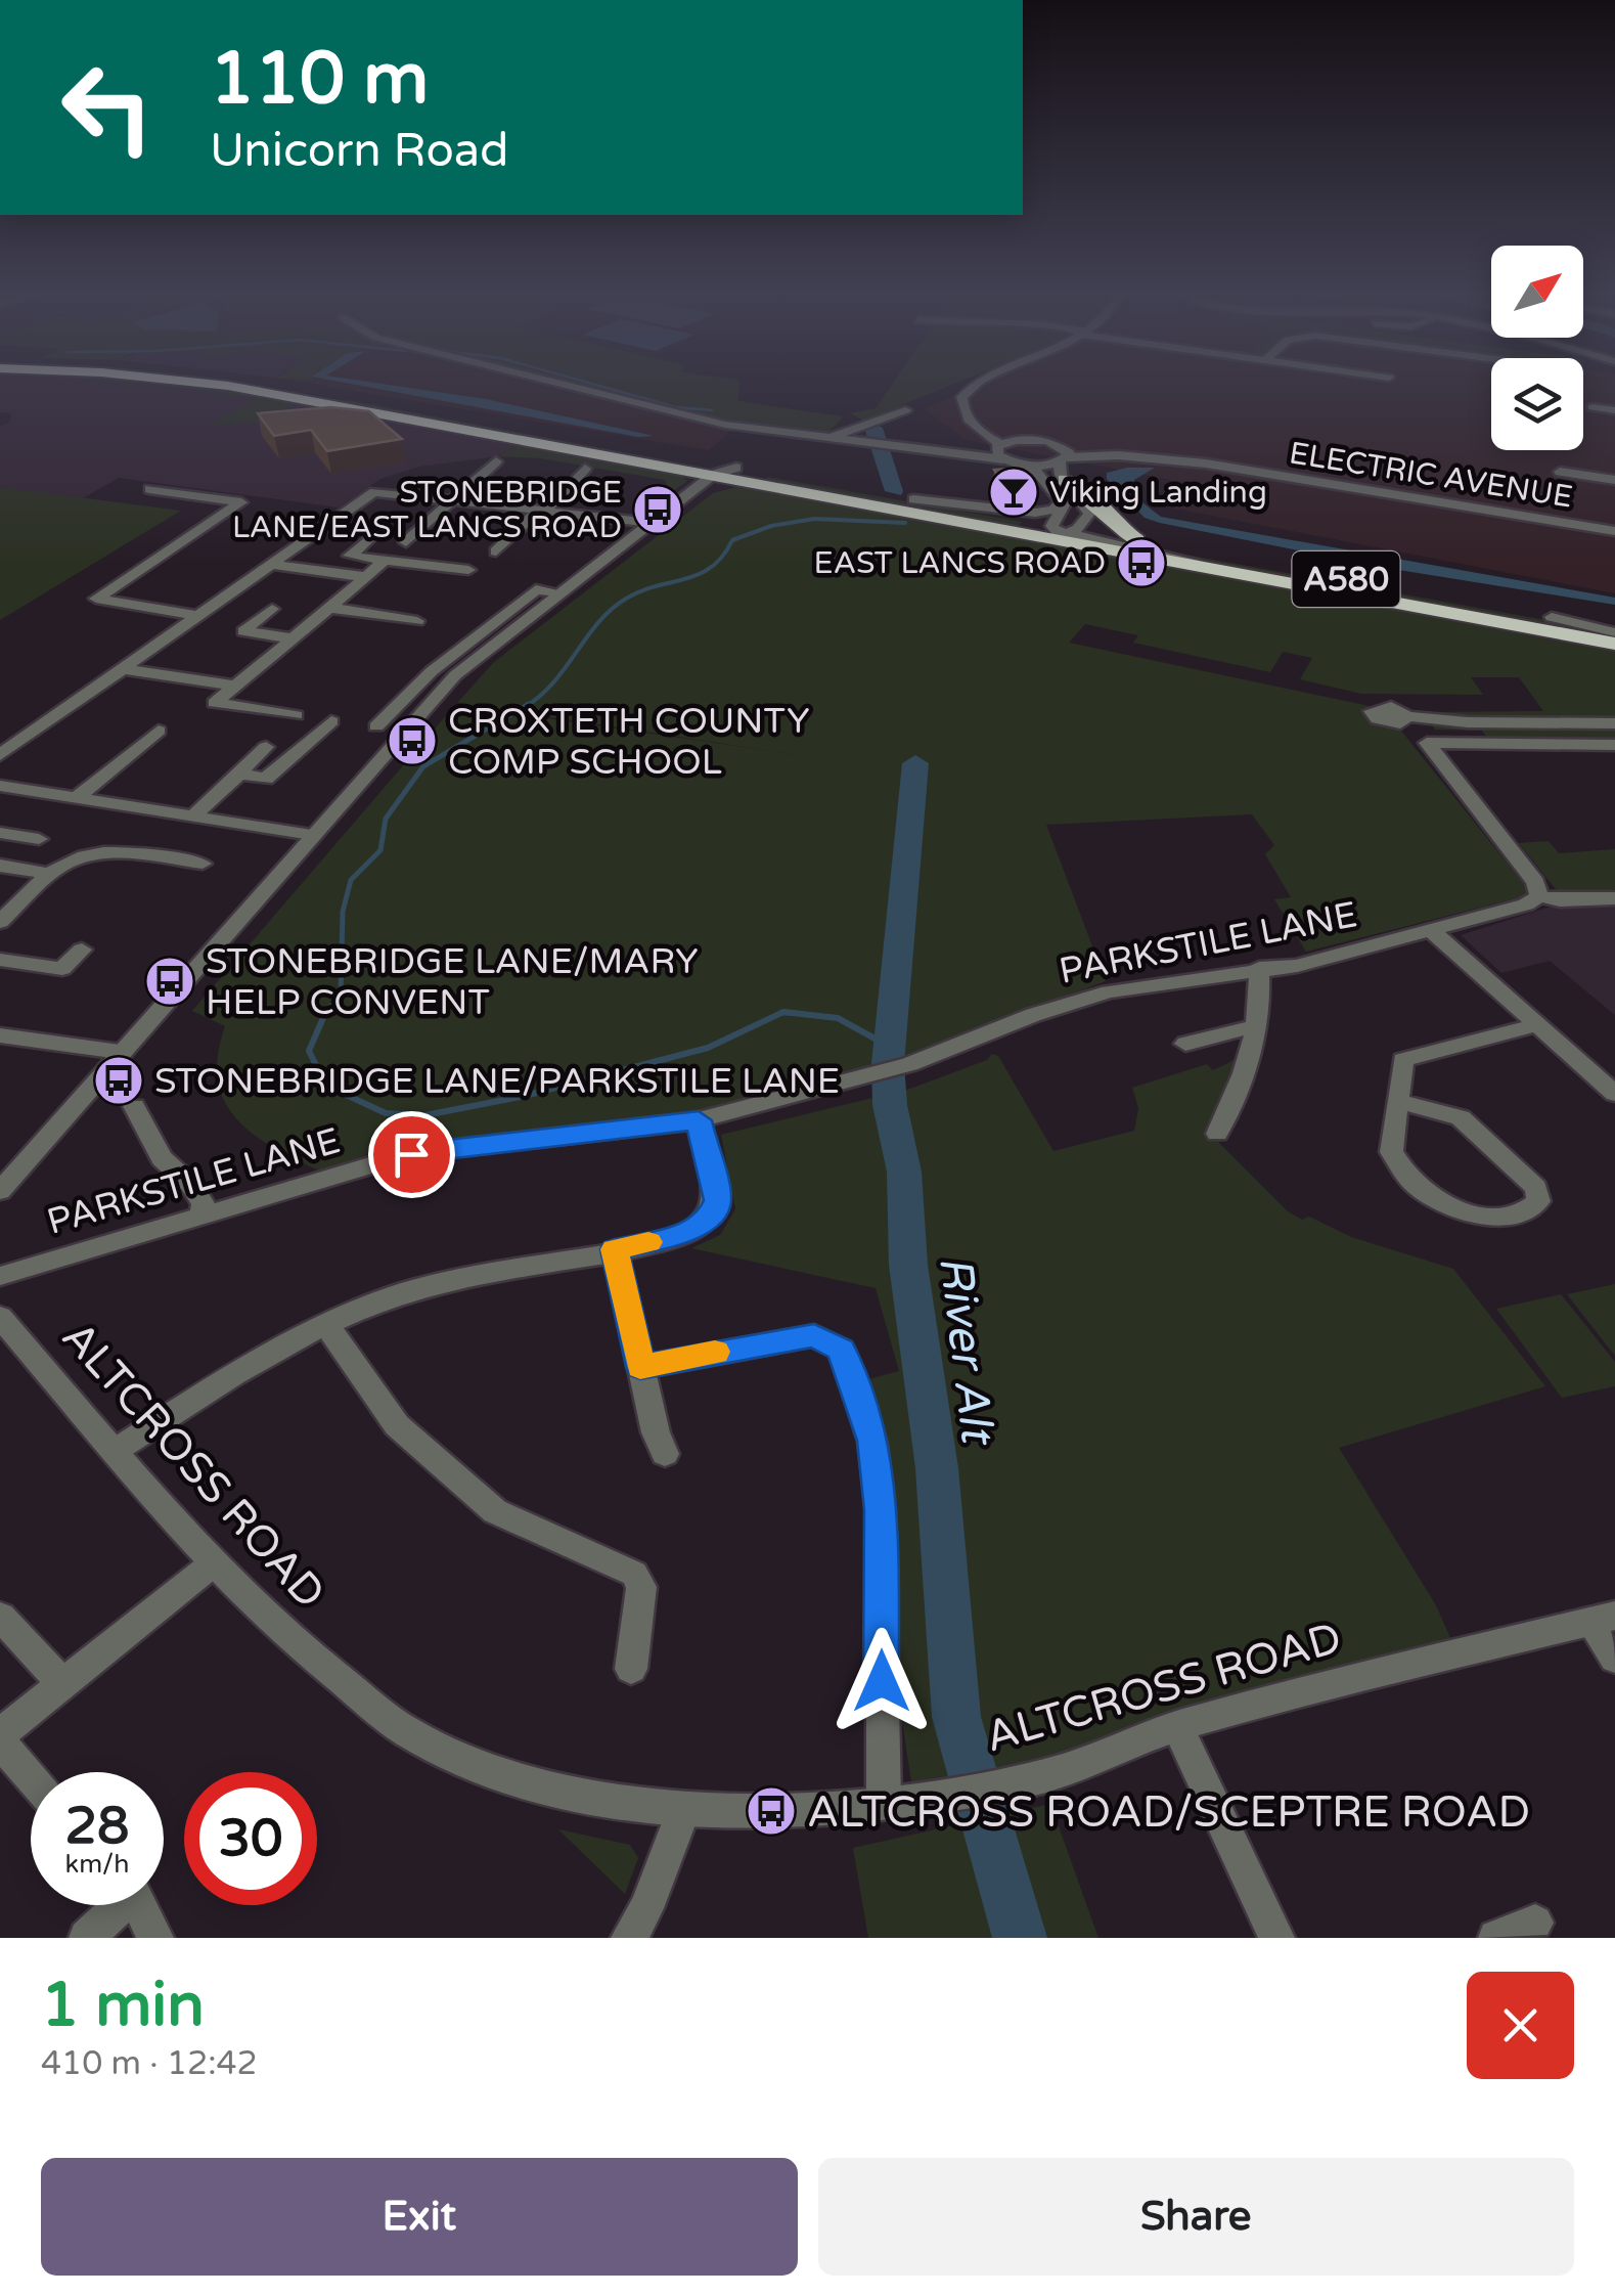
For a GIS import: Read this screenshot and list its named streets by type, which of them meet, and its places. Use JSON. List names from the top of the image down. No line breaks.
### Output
{"streets":{"highway":["A580"],"street":["ELECTRIC AVENUE","PARKSTILE LANE","ALTCROSS ROAD"]},"water":["River Alt"],"places":{"bar":["Viking Landing"],"bus stop":["STONEBRIDGE LANE/EAST LANCS ROAD","EAST LANCS ROAD","CROXTETH COUNTY COMP SCHOOL","STONEBRIDGE LANE/MARY HELP CONVENT","STONEBRIDGE LANE/PARKSTILE LANE","ALTCROSS ROAD/SCEPTRE ROAD"]},"north":"top right","page":{"turn":["110 m","Unicorn Road"],"speed":"28 km/h","limit":"30","heading":["1 min","410 m · 12:42"],"buttons":["Exit","Share"]}}
